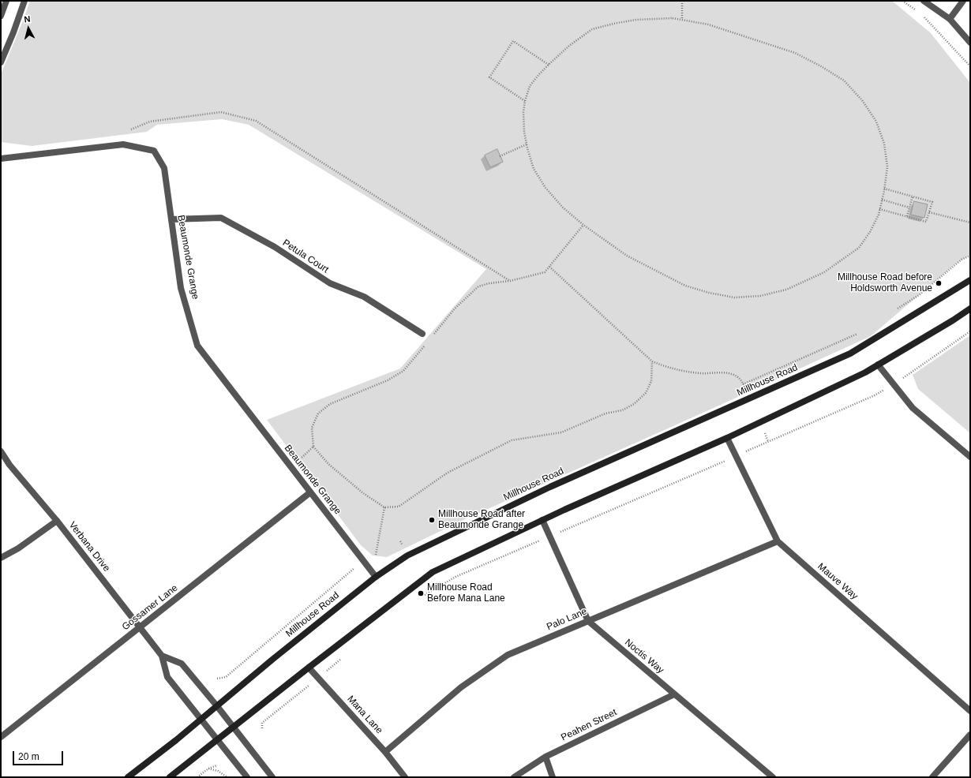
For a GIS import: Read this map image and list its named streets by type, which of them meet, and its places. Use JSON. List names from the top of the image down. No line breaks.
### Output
{"streets":{"main road":["Millhouse Road"],"street":["Petula Court","Beaumonde Grange","Verbana Drive","Mauve Way","Gossamer Lane","Palo Lane","Noctis Way","Mana Lane","Peahen Street"]},"crossings":[["Petula Court","Beaumonde Grange"],["Beaumonde Grange","Millhouse Road"],["Beaumonde Grange","Gossamer Lane"],["Millhouse Road","Verbana Drive"],["Verbana Drive","Gossamer Lane"],["Mauve Way","Palo Lane"],["Palo Lane","Noctis Way"],["Palo Lane","Mana Lane"],["Noctis Way","Peahen Street"]],"places":["Millhouse Road before Holdsworth Avenue","Millhouse Road after Beaumonde Grange","Millhouse Road Before Mana Lane"],"scale_bar":"20 m","north":"top"}
